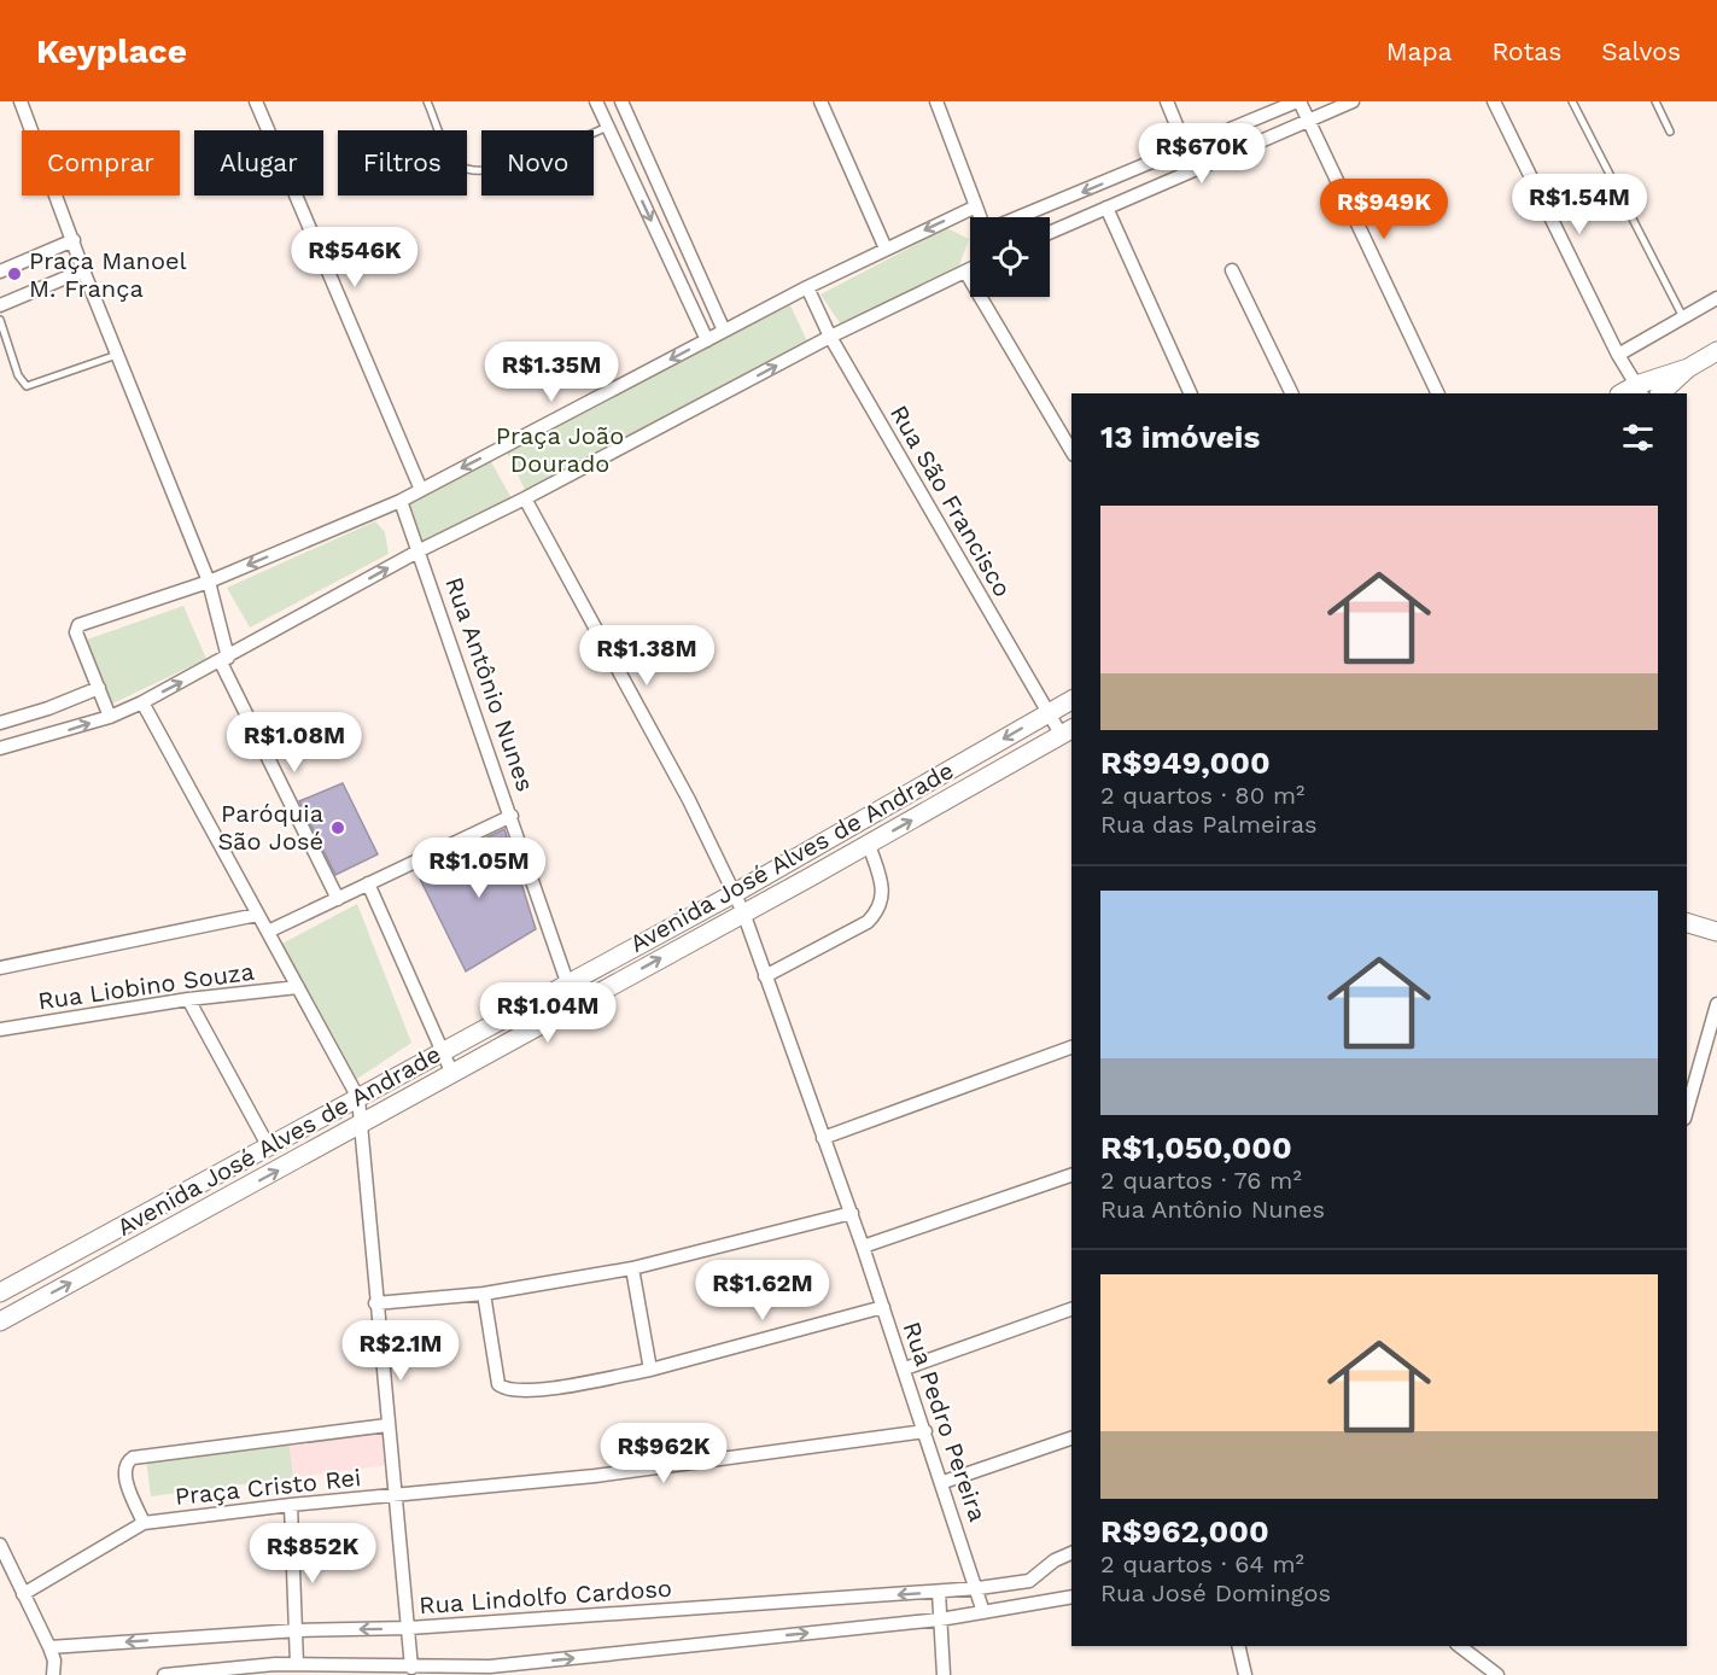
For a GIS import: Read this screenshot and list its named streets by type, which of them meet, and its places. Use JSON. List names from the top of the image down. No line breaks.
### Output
{"streets":{"main road":["Avenida José Alves de Andrade"],"street":["Rua São Francisco","Rua Antônio Nunes","Rua Liobino Souza","Rua Pedro Pereira","Praça Cristo Rei","Rua Lindolfo Cardoso"]},"crossings":[["Rua São Francisco","Avenida José Alves de Andrade"],["Rua Antônio Nunes","Avenida José Alves de Andrade"],["Rua Antônio Nunes","Rua Liobino Souza"],["Avenida José Alves de Andrade","Rua Pedro Pereira"],["Rua Pedro Pereira","Praça Cristo Rei"],["Rua Pedro Pereira","Rua Lindolfo Cardoso"]],"parks":["Praça João Dourado"],"places":["Praça Manoel M. França","Paróquia São José"],"page":{"header":"Keyplace","nav":["Mapa","Rotas","Salvos"],"price":["R$670K","R$1.54M","R$949K","R$546K","R$1.35M","R$1.38M","R$1.08M","R$1.05M","R$1.04M","R$1.62M","R$2.1M","R$962K","R$852K"],"chip":["Comprar","Alugar","Filtros","Novo"],"heading":"13 imóveis","list":[{"name":"R$949,000","note":"2 quartos · 80 m² · Rua das Palmeiras"},{"name":"R$1,050,000","note":"2 quartos · 76 m² · Rua Antônio Nunes"},{"name":"R$962,000","note":"2 quartos · 64 m² · Rua José Domingos"}]}}
